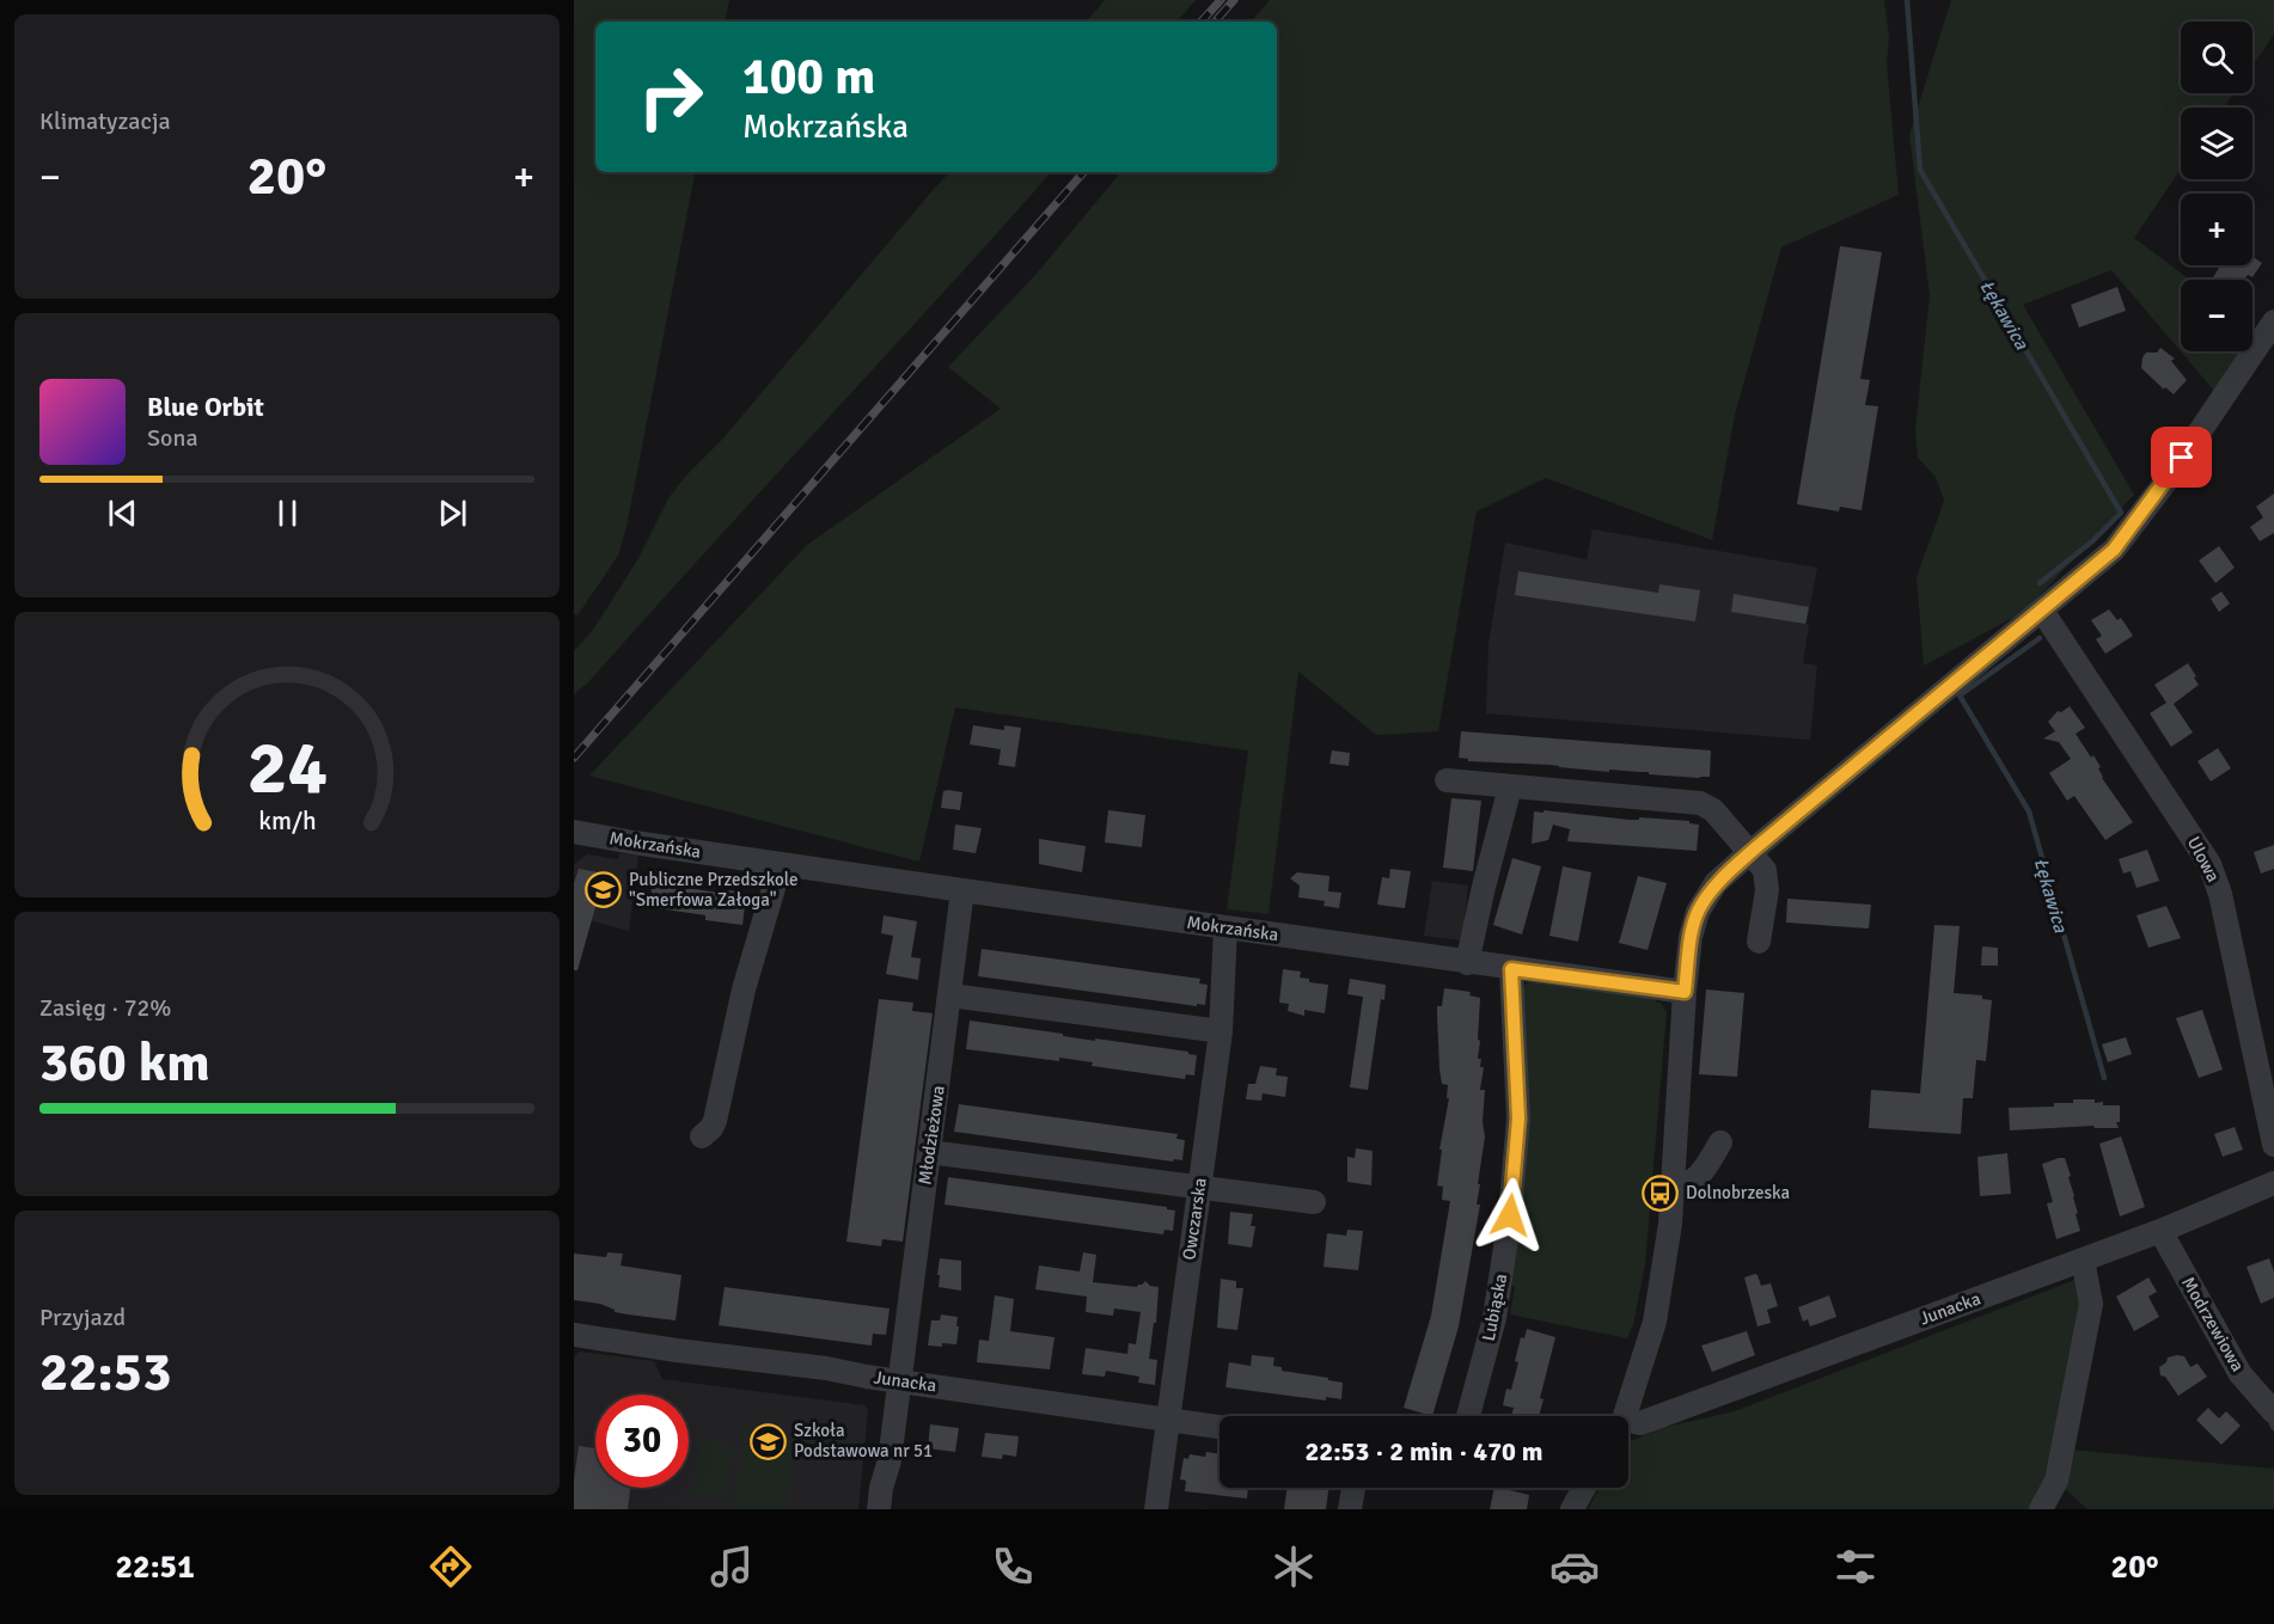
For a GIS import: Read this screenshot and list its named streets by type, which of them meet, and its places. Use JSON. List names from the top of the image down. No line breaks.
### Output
{"streets":{"street":["Mokrzańska","Ulowa","Młodzieżowa","Owczarska","Lubiąska","Junacka","Modrzewiowa"]},"crossings":[["Mokrzańska","Młodzieżowa"],["Mokrzańska","Owczarska"],["Mokrzańska","Lubiąska"],["Młodzieżowa","Junacka"],["Owczarska","Junacka"],["Junacka","Modrzewiowa"]],"water":["Łękawica"],"places":{"school or university":["Publiczne Przedszkole \"Smerfowa Załoga\"","Szkoła Podstawowa nr 51"],"bus stop":["Dolnobrzeska"]},"page":{"tile":["Klimatyzacja",["Zasięg · 72%","360 km"],["Przyjazd","22:53"]],"map_buttons":["+","−"],"turn":["100 m","Mokrzańska"],"heat":["−","20°","+"],"song":["Blue Orbit","Sona"],"limit":"30","trip":"22:53 · 2 min · 470 m","tabs":["22:51","20°"],"gauge":["24","km/h"]}}
